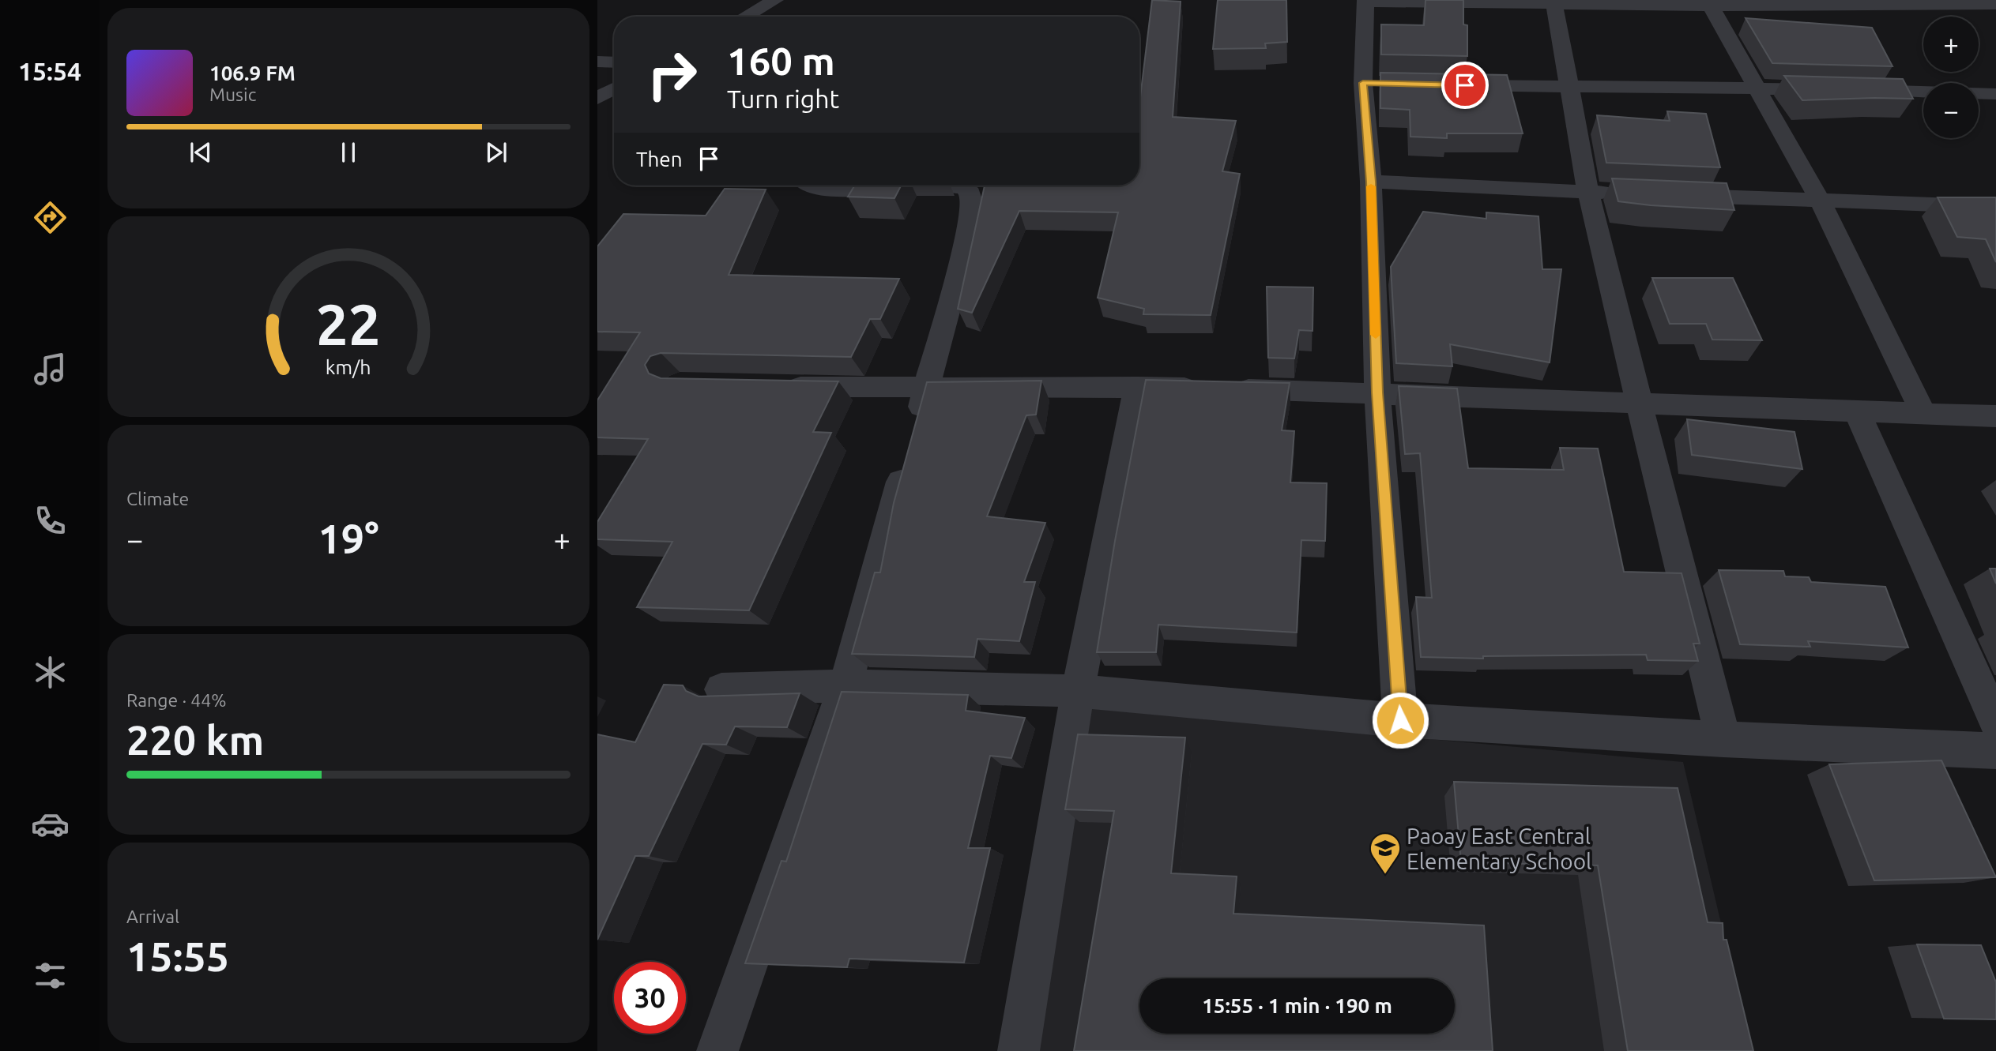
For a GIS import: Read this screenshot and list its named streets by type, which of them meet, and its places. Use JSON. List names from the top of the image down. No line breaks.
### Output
{"places":{"school or university":["Paoay East Central Elementary School"]},"page":{"tabs":"15:54","map_buttons":["+","−"],"turn":["160 m","Turn right"],"song":["106.9 FM","Music"],"then":"Then","tile":["Climate",["Range · 44%","220 km"],["Arrival","15:55"]],"heat":["−","19°","+"],"limit":"30","trip":"15:55 · 1 min · 190 m","gauge":["22","km/h"]}}
